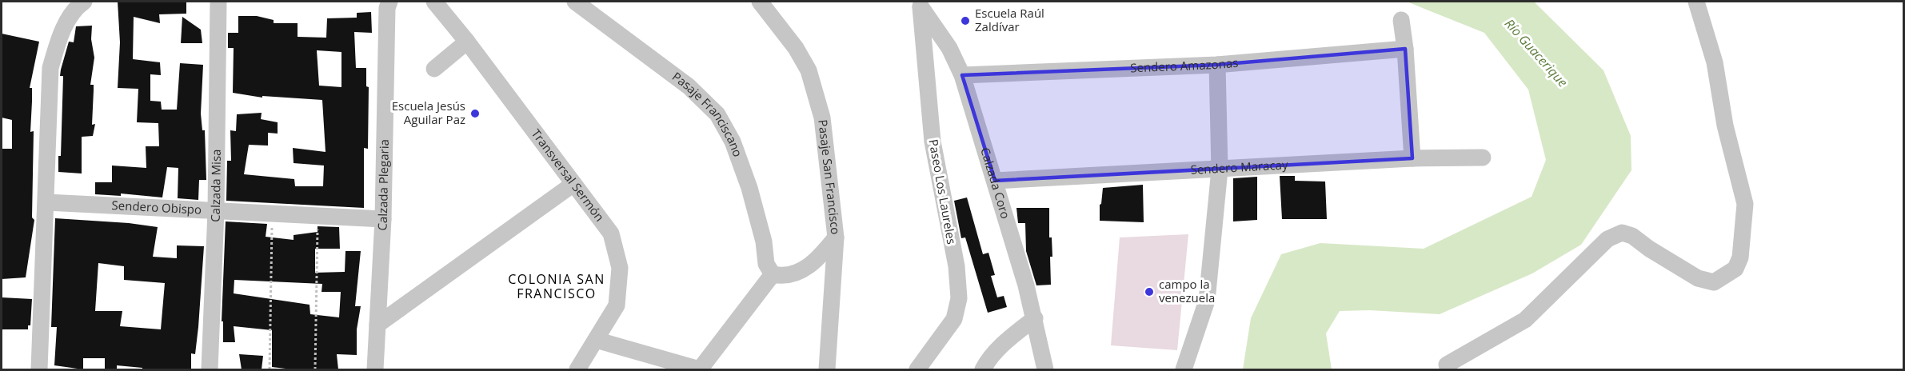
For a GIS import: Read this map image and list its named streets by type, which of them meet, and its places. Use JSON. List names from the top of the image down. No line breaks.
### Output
{"streets":{"street":["Sendero Amazonas","Pasaje Franciscano","Sendero Maracay","Transversal Sermón","Pasaje San Francisco","Calzada Coro","Calzada Misa","Calzada Plegaria","Paseo Los Laureles","Sendero Obispo"]},"crossings":[["Sendero Amazonas","Calzada Coro"],["Sendero Maracay","Calzada Coro"],["Calzada Coro","Paseo Los Laureles"],["Calzada Misa","Sendero Obispo"],["Calzada Plegaria","Sendero Obispo"]],"districts":["COLONIA SAN FRANCISCO"],"water":["Río Guacerique"],"places":["Escuela Raúl Zaldívar","Escuela Jesús Aguilar Paz","campo la venezuela"]}
